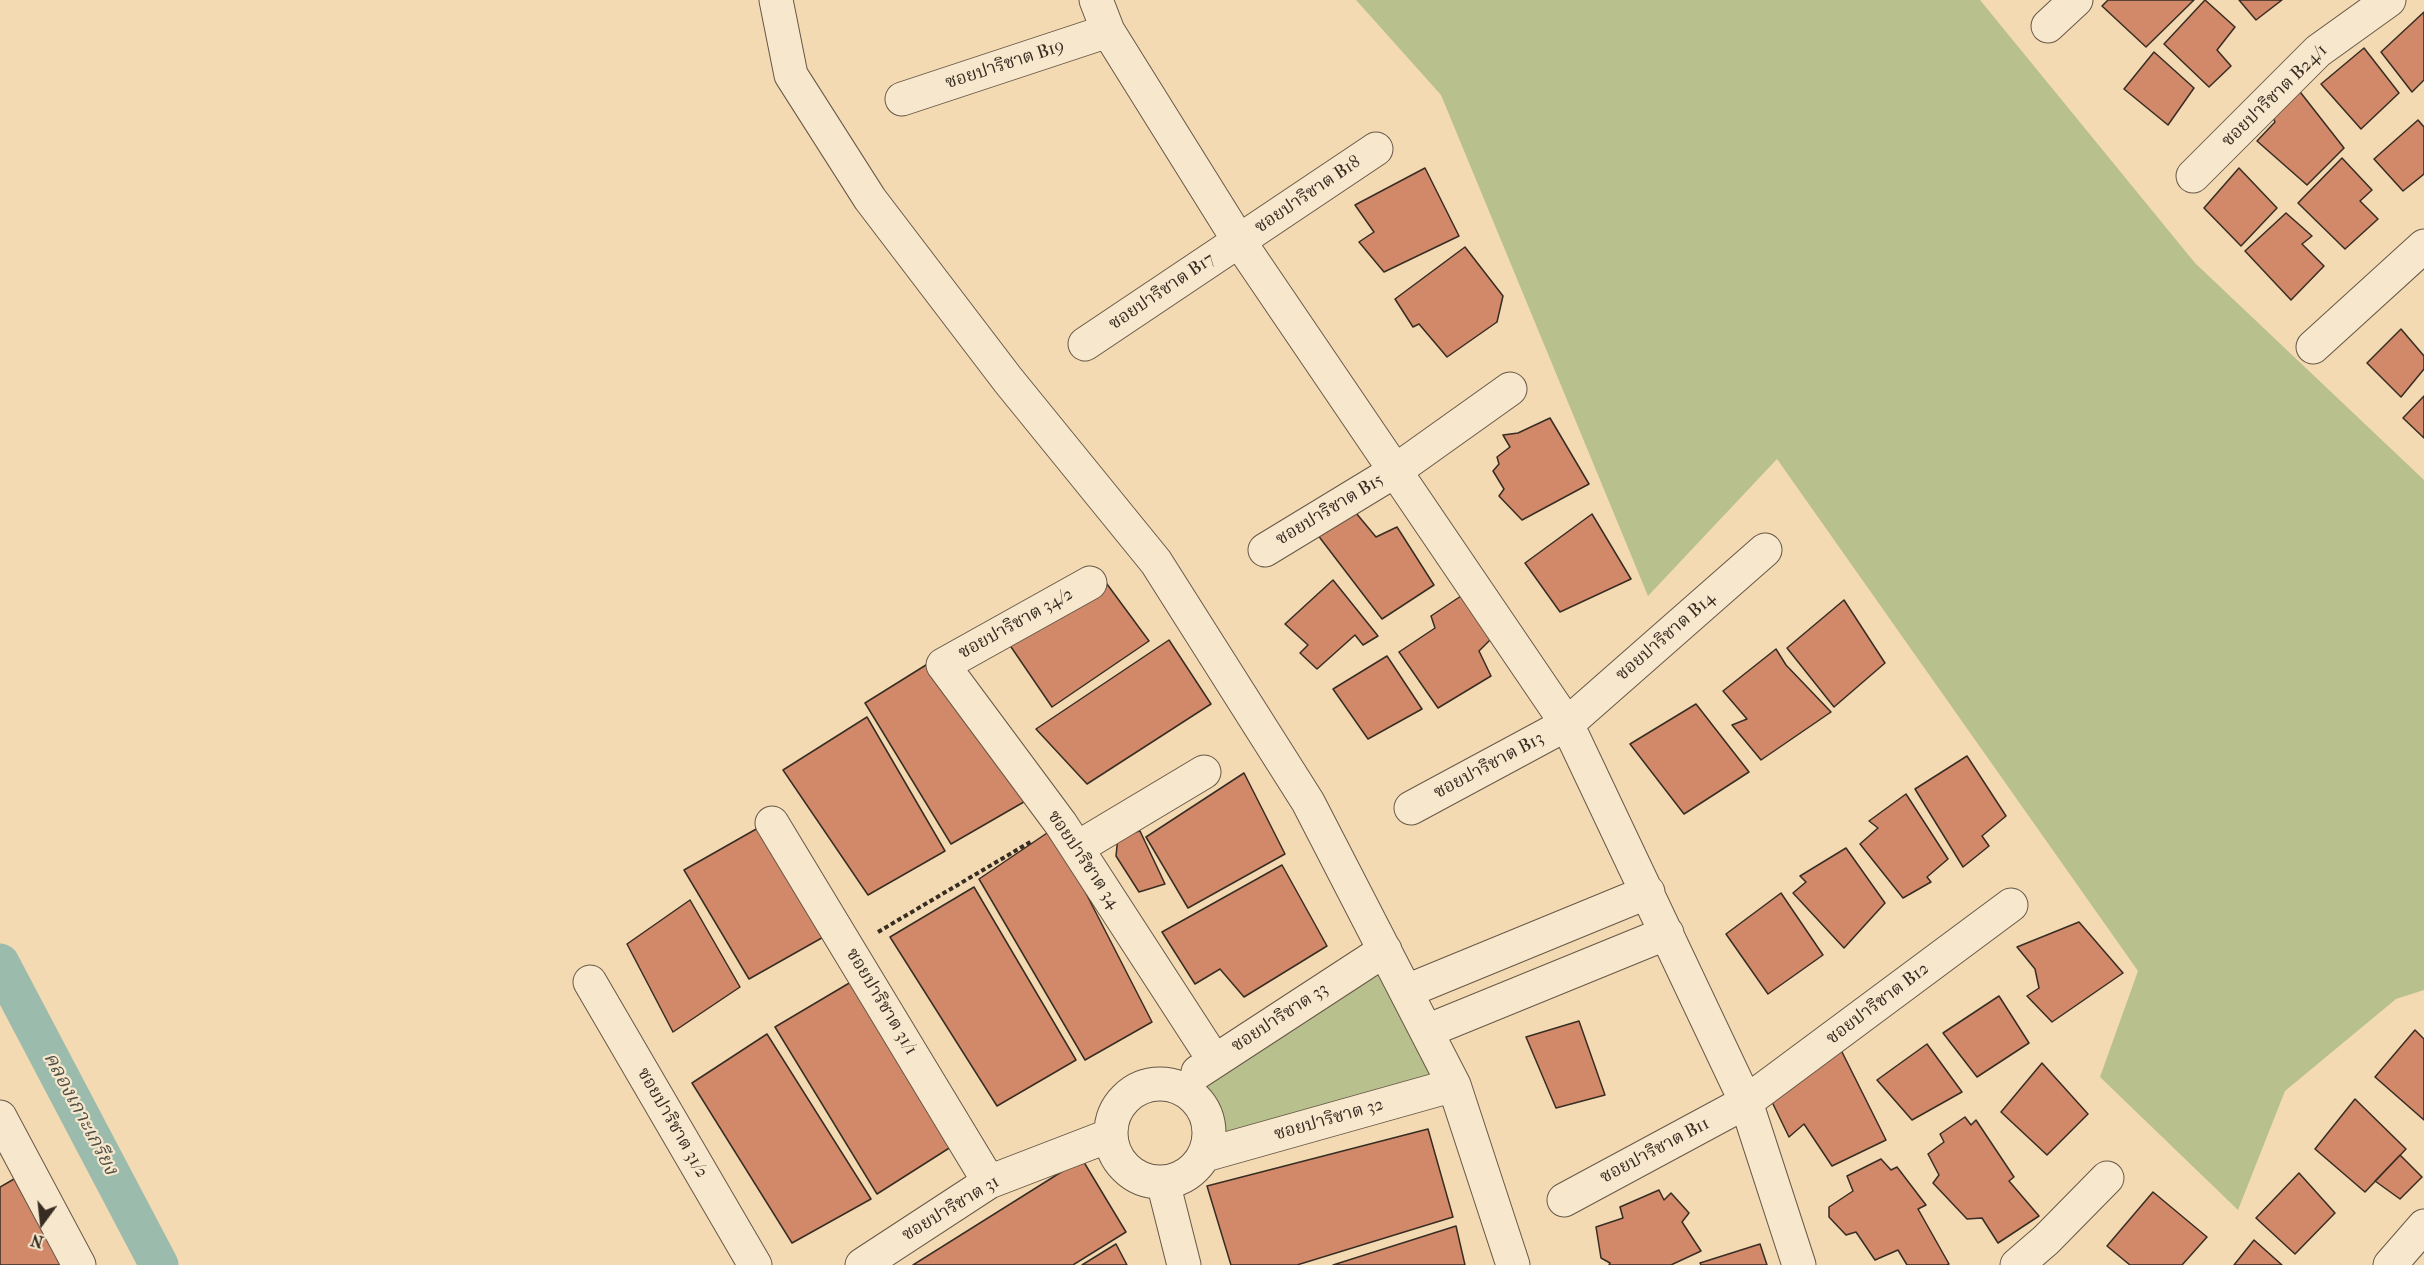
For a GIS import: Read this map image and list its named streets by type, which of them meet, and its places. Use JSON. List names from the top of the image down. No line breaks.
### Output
{"streets":{"street":["ซอยปาริชาต B19","ซอยปาริชาต B24/1","ซอยปาริชาต B18","ซอยปาริชาต B17","ซอยปาริชาต B15","ซอยปาริชาต 34/2","ซอยปาริชาต B14","ซอยปาริชาต B13","ซอยปาริชาต 34","ซอยปาริชาต 31/1","ซอยปาริชาต B12","ซอยปาริชาต 33","ซอยปาริชาต 32","ซอยปาริชาต 31/2","ซอยปาริชาต B11","ซอยปาริชาต 31"]},"crossings":[["ซอยปาริชาต B18","ซอยปาริชาต B17"],["ซอยปาริชาต 34/2","ซอยปาริชาต 34"],["ซอยปาริชาต B14","ซอยปาริชาต B13"],["ซอยปาริชาต 34","ซอยปาริชาต 33"],["ซอยปาริชาต 31/1","ซอยปาริชาต 31"],["ซอยปาริชาต B12","ซอยปาริชาต B11"],["ซอยปาริชาต 33","ซอยปาริชาต 32"],["ซอยปาริชาต 33","ซอยปาริชาต 31"],["ซอยปาริชาต 32","ซอยปาริชาต 31"]],"water":["คลองเกาะเกรียง"],"north":"bottom"}
